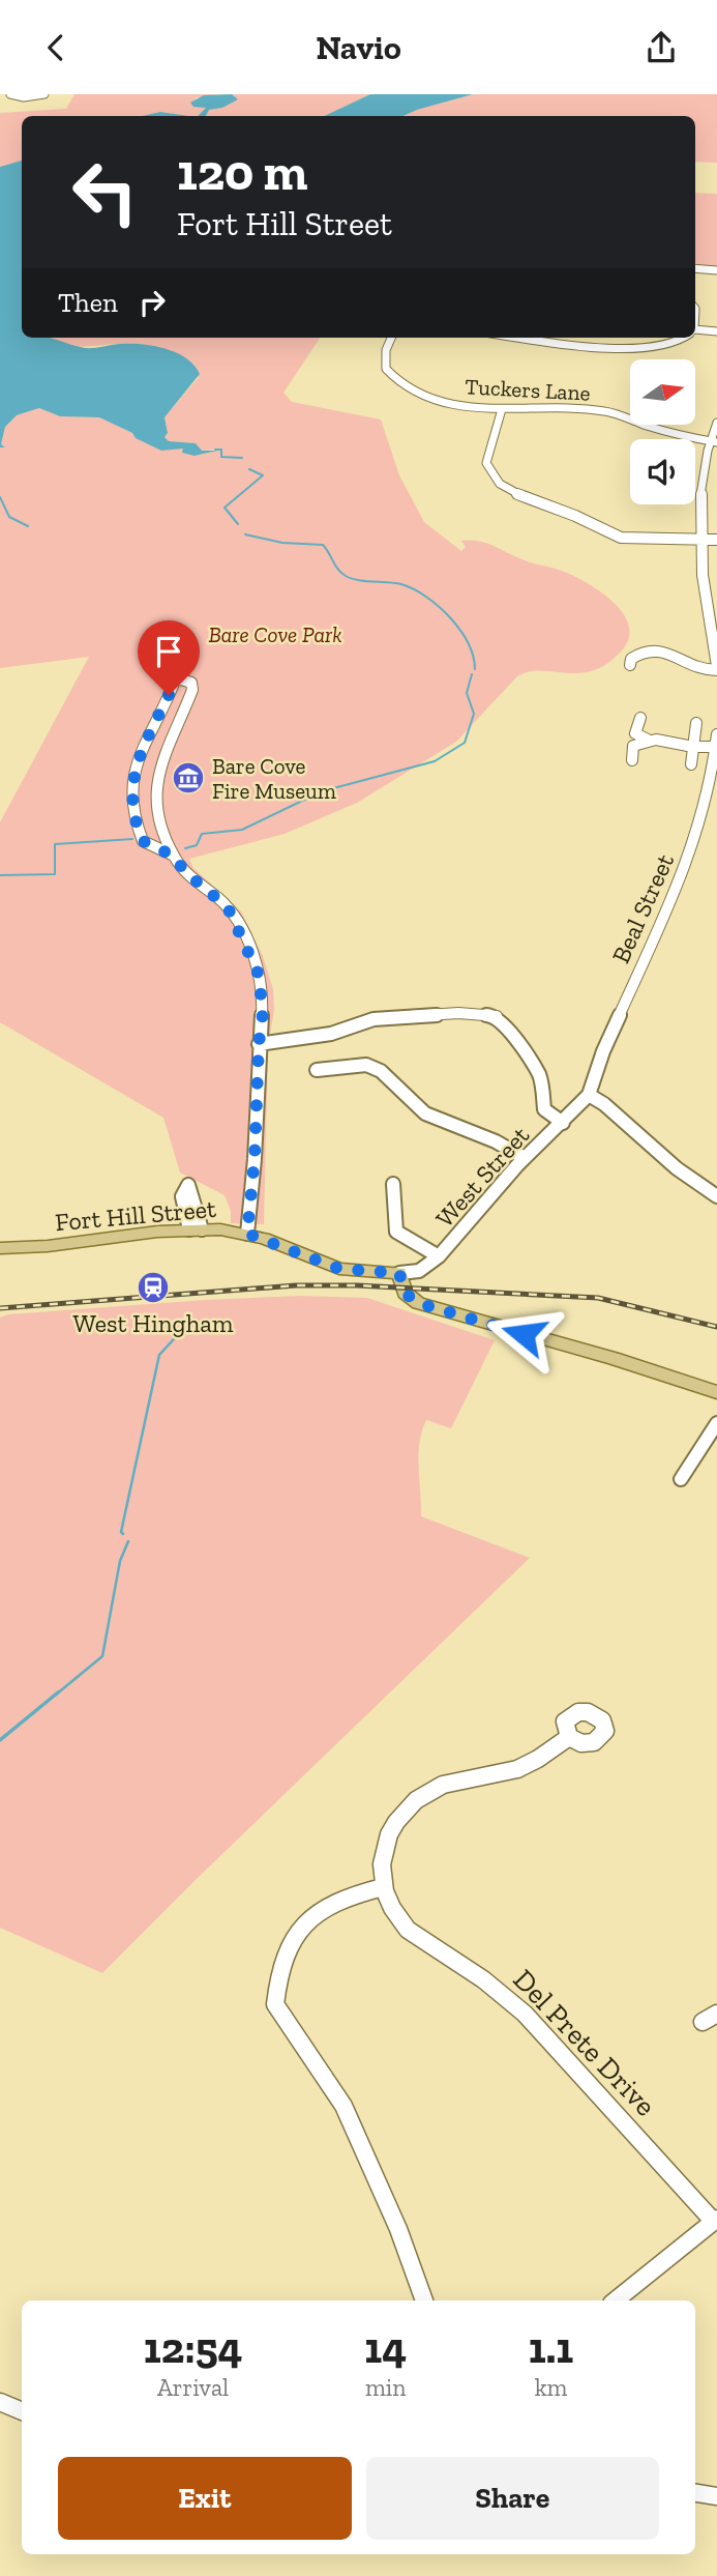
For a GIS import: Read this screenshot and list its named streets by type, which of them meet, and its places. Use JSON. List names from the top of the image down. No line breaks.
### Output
{"streets":{"main road":["Fort Hill Street"],"street":["Tuckers Lane","Beal Street","West Street","Del Prete Drive"]},"crossings":[["Beal Street","West Street"],["West Street","Fort Hill Street"]],"parks":["Bare Cove Park"],"places":{"museum":["Bare Cove Fire Museum"],"station":["West Hingham"]},"north":"right","page":{"header":"Navio","turn":["120 m","Fort Hill Street"],"then":"Then","eta":["12:54","Arrival","14","min","1.1","km"],"buttons":["Exit","Share"]}}
